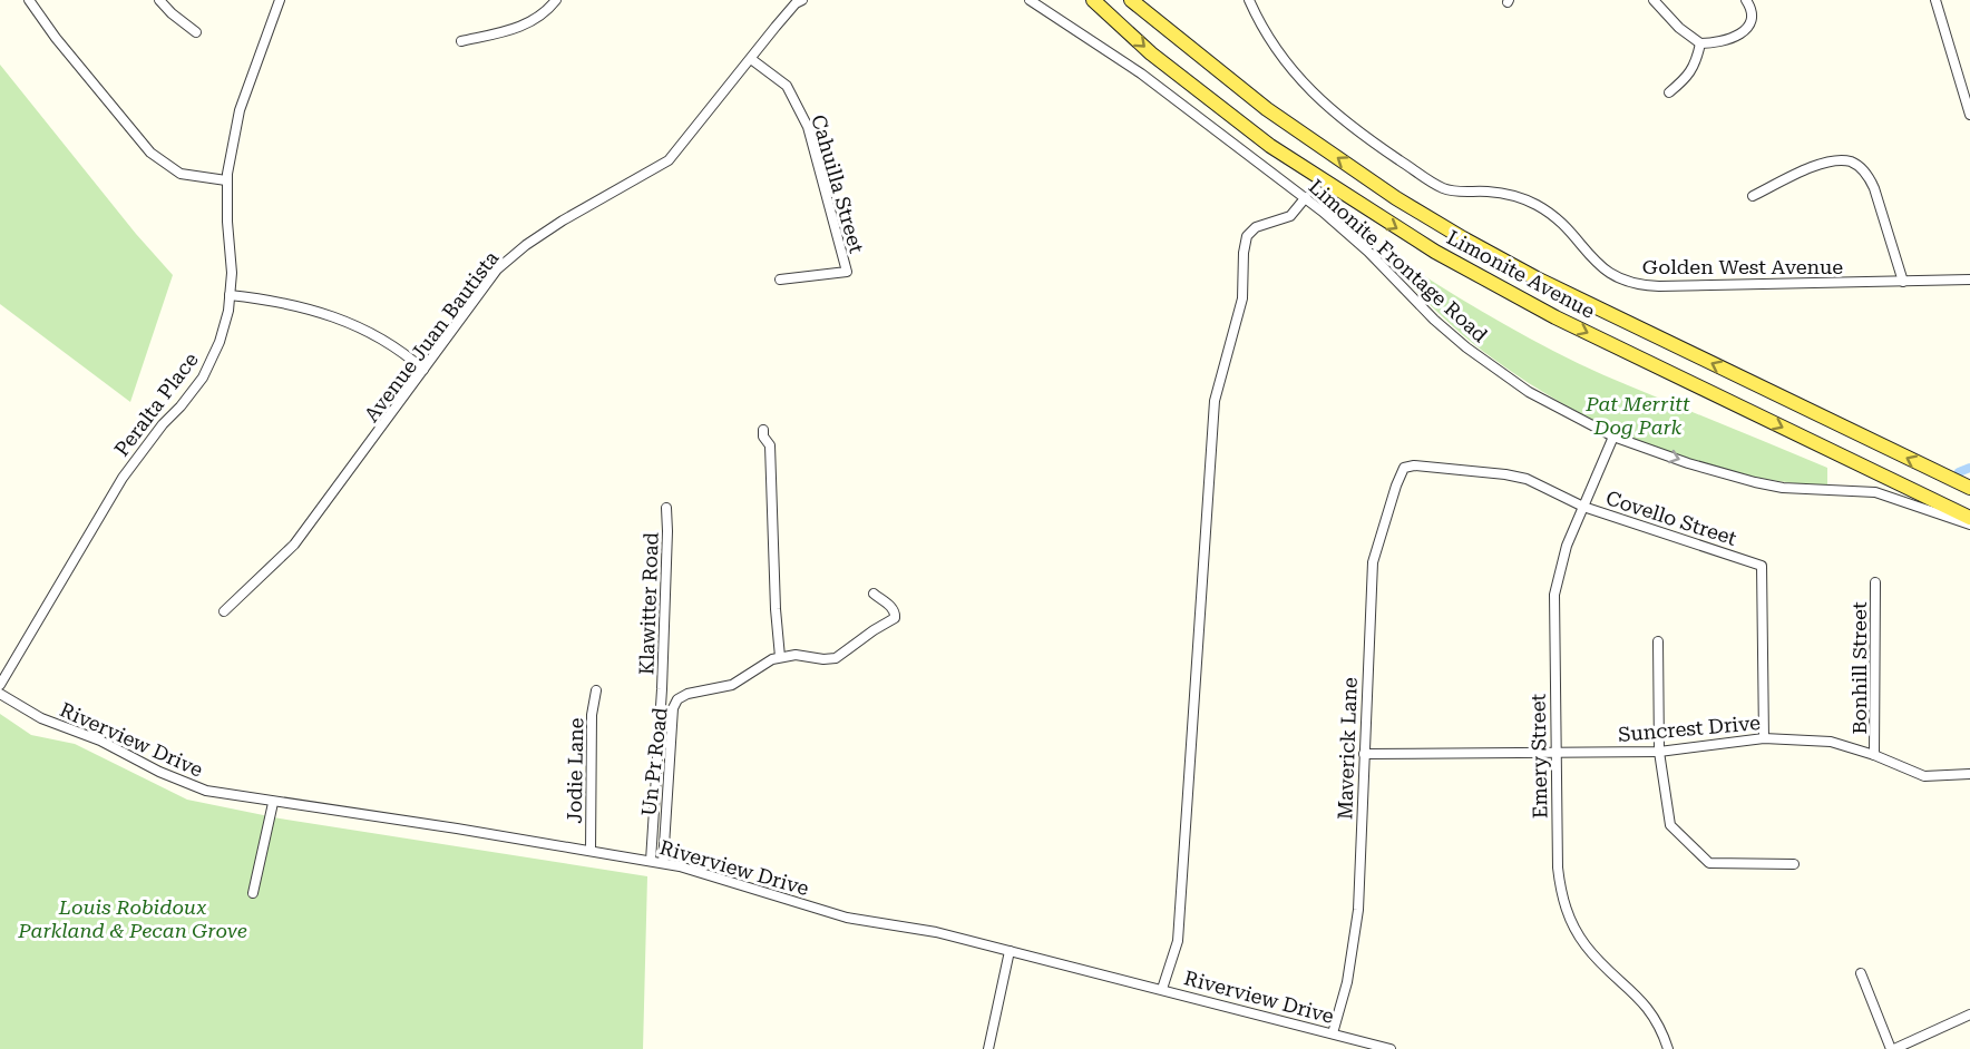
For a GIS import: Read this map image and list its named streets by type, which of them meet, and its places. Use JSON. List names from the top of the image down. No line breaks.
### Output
{"streets":{"main road":["Limonite Avenue"],"street":["Cahuilla Street","Limonite Frontage Road","Golden West Avenue","Avenue Juan Bautista","Peralta Place","Covello Street","Klawitter Road","Bonhill Street","Suncrest Drive","Riverview Drive","Maverick Lane","Emery Street","Un Pr Road","Jodie Lane"]},"crossings":[["Cahuilla Street","Avenue Juan Bautista"],["Limonite Frontage Road","Emery Street"],["Covello Street","Suncrest Drive"],["Covello Street","Maverick Lane"],["Covello Street","Emery Street"],["Klawitter Road","Riverview Drive"],["Bonhill Street","Suncrest Drive"],["Suncrest Drive","Maverick Lane"],["Suncrest Drive","Emery Street"],["Riverview Drive","Maverick Lane"],["Riverview Drive","Un Pr Road"],["Riverview Drive","Jodie Lane"]],"parks":["Pat Merritt Dog Park","Louis Robidoux Parkland & Pecan Grove"]}
